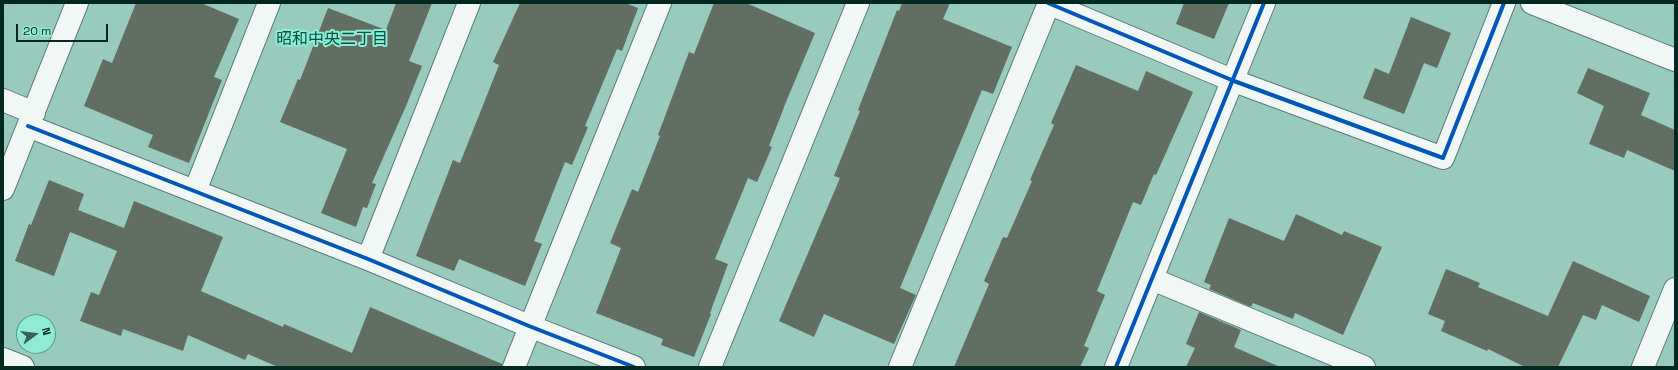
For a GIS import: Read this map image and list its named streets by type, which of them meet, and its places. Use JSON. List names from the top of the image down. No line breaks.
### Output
{"districts":["昭和中央二丁目"],"scale_bar":"20 m","north":"right"}
